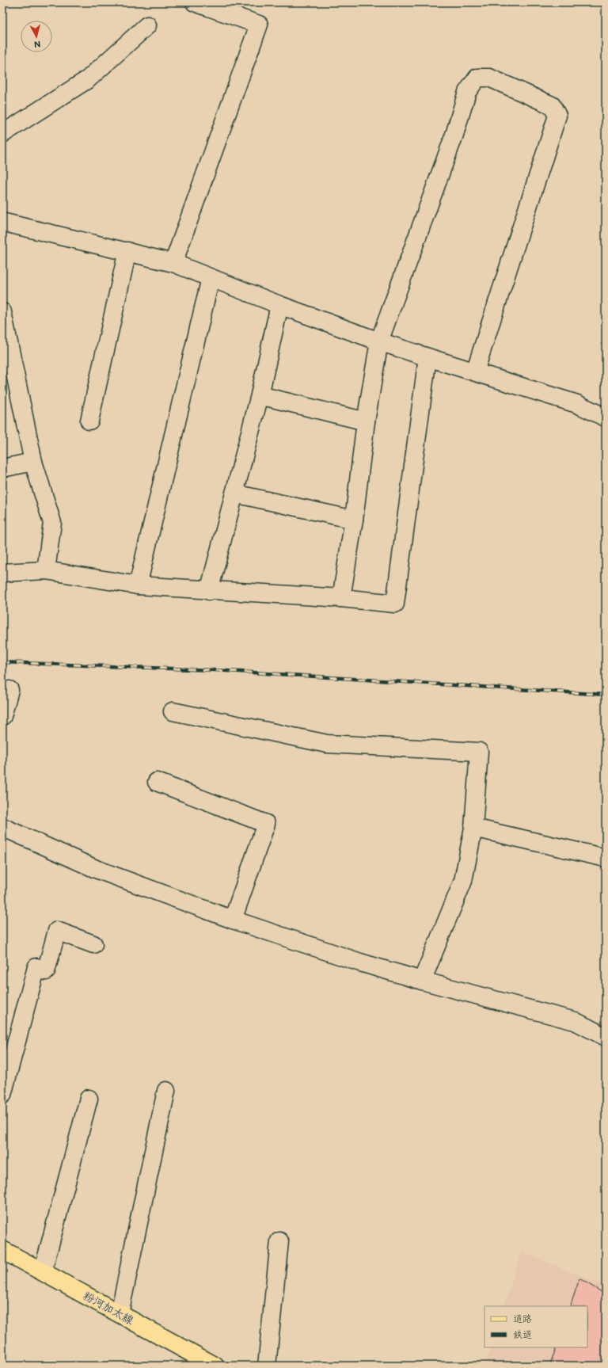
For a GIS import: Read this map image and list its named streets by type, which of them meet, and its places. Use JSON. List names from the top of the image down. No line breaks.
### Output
{"streets":{"main road":["粉河加太線"]},"legend":["道路","鉄道"],"north":"bottom"}
